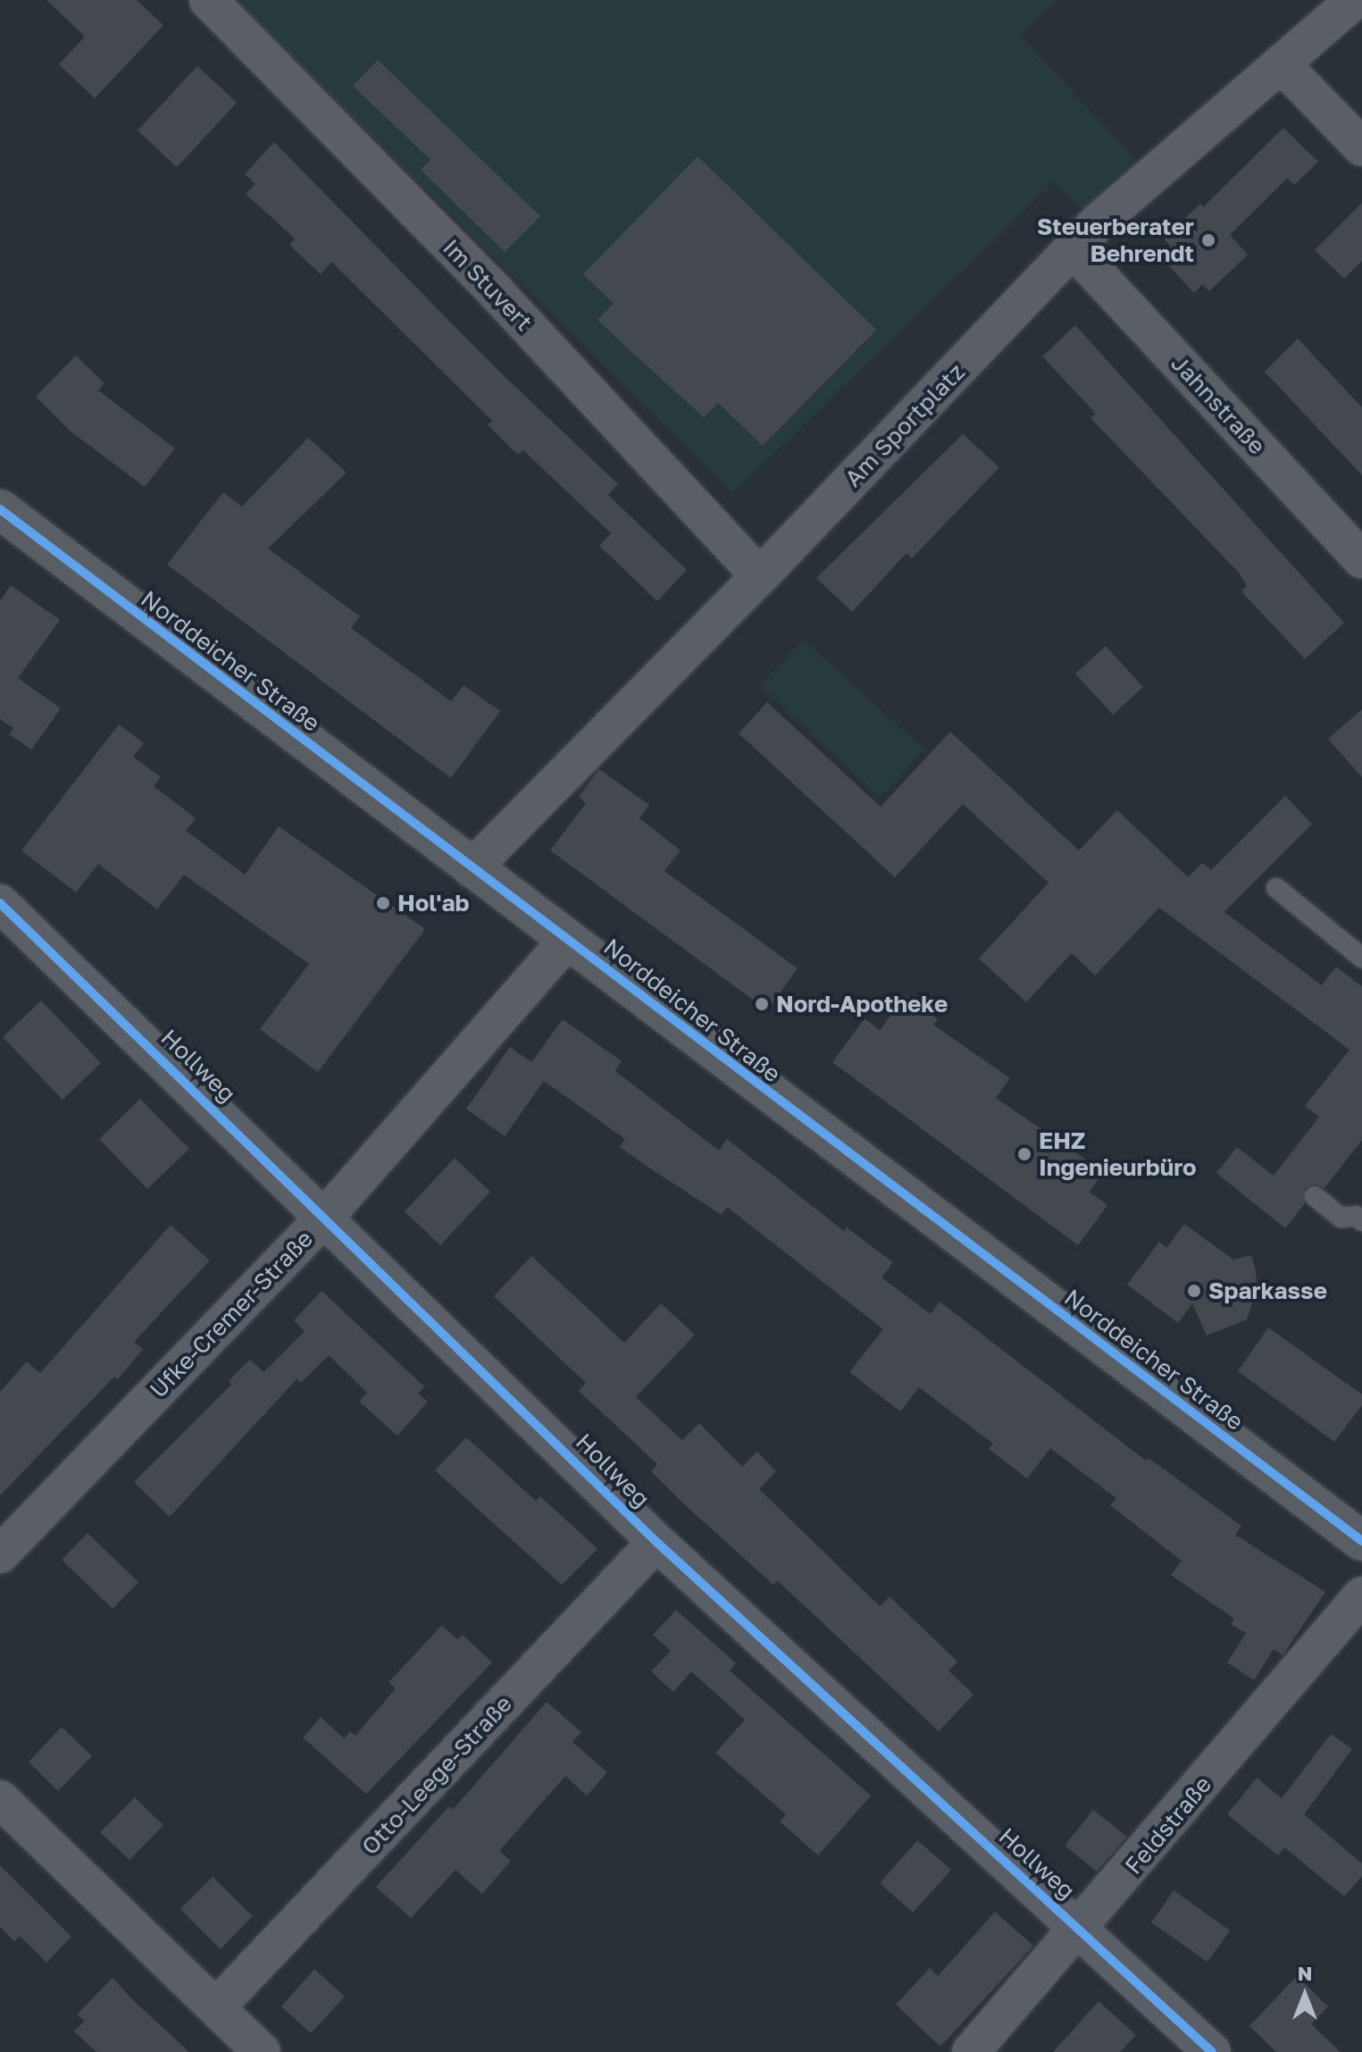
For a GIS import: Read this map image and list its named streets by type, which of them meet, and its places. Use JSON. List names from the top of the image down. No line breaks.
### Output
{"streets":{"main road":["Norddeicher Straße"],"street":["Im Stuvert","Jahnstraße","Am Sportplatz","Hollweg","Ufke-Cremer-Straße","Otto-Leege-Straße","Feldstraße"]},"crossings":[["Im Stuvert","Am Sportplatz"],["Jahnstraße","Am Sportplatz"],["Am Sportplatz","Norddeicher Straße"],["Norddeicher Straße","Ufke-Cremer-Straße"],["Hollweg","Ufke-Cremer-Straße"],["Hollweg","Otto-Leege-Straße"],["Hollweg","Feldstraße"]],"places":["Steuerberater Behrendt","Hol'ab","Nord-Apotheke","EHZ Ingenieurbüro","Sparkasse"],"north":"top"}
